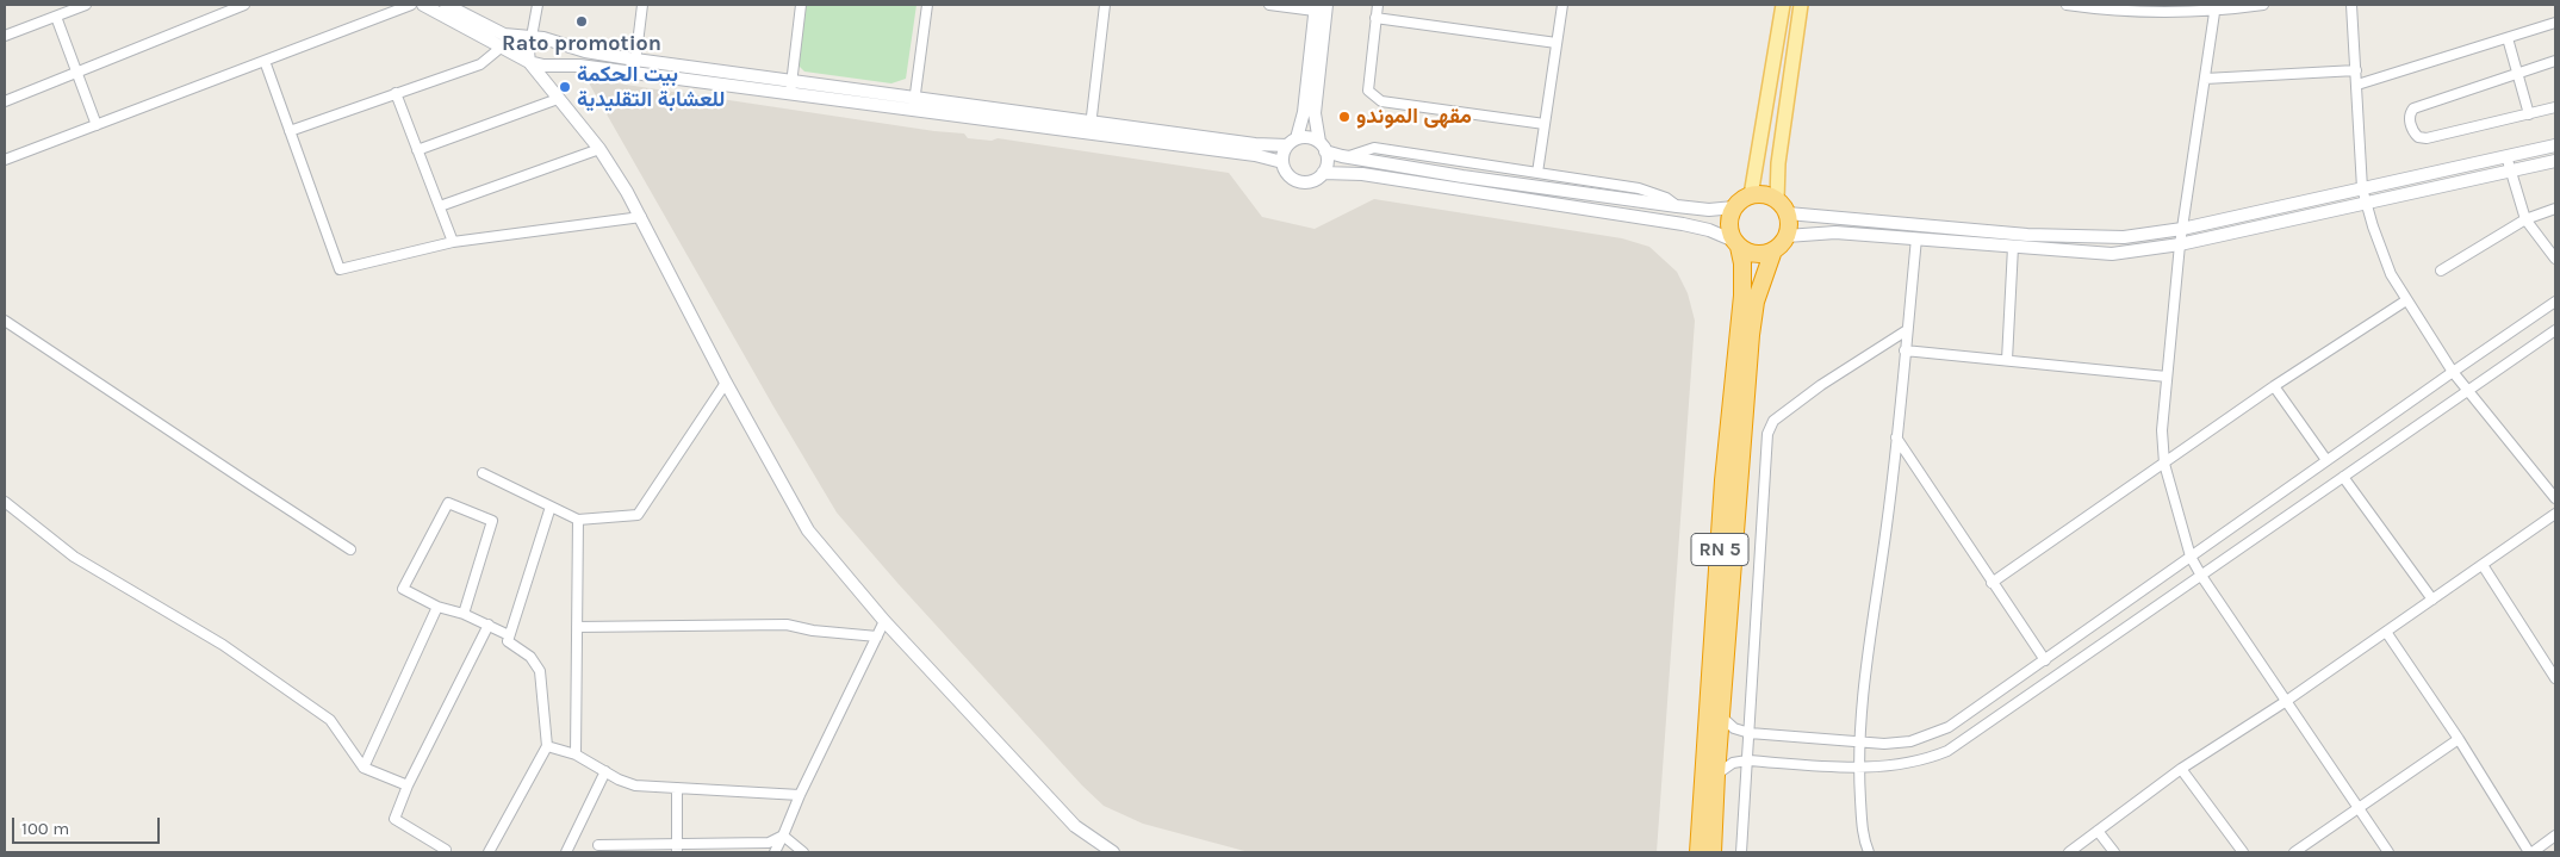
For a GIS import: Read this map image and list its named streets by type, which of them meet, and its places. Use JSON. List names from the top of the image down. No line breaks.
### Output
{"streets":{"highway":["RN 5"]},"places":["Rato promotion","بيت الحكمة للعشابة التقليدية","مقهى الموندو"],"scale_bar":"100 m"}
